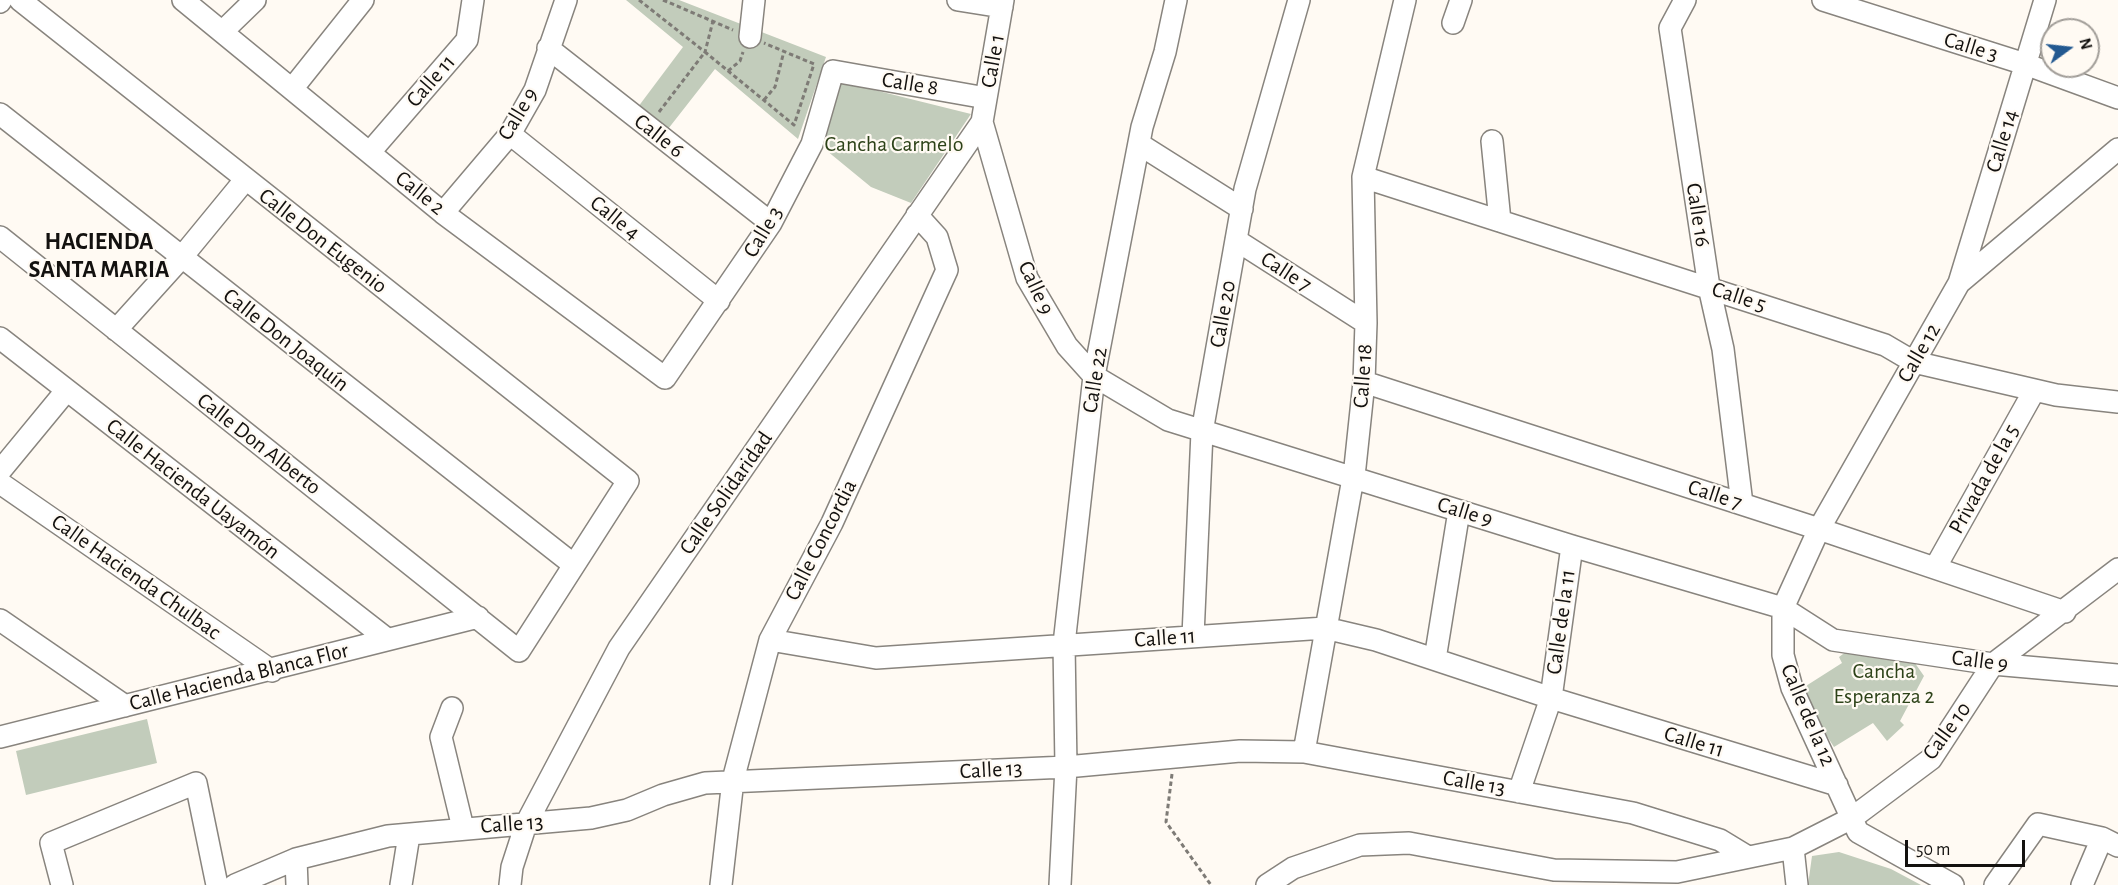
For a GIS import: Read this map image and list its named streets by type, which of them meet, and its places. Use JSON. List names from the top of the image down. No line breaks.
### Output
{"streets":{"street":["Calle 3","Calle 1","Calle 11","Calle 8","Calle 9","Calle 6","Calle 14","Calle 2","Calle 16","Calle 4","Calle Don Eugenio","Calle 7","Calle 5","Calle 20","Calle Don Joaquín","Calle 12","Calle 18","Calle 22","Calle Don Alberto","Privada de la 5","Calle Hacienda Uayamón","Calle Solidaridad","Calle Concordia","Calle Hacienda Chulbac","Calle de la 11","Calle Hacienda Blanca Flor","Calle de la 12","Calle 10","Calle 13"]},"crossings":[["Calle 3","Calle 8"],["Calle 3","Calle 6"],["Calle 3","Calle 14"],["Calle 3","Calle 2"],["Calle 3","Calle 4"],["Calle 1","Calle 8"],["Calle 1","Calle 9"],["Calle 1","Calle Solidaridad"],["Calle 11","Calle 2"],["Calle 11","Calle 20"],["Calle 11","Calle 18"],["Calle 11","Calle 22"],["Calle 11","Calle Concordia"],["Calle 11","Calle de la 11"],["Calle 11","Calle de la 12"],["Calle 9","Calle 6"],["Calle 9","Calle 2"],["Calle 9","Calle 4"],["Calle 9","Calle 20"],["Calle 9","Calle 12"],["Calle 9","Calle 18"],["Calle 9","Calle 22"],["Calle 9","Calle Solidaridad"],["Calle 9","Calle de la 11"],["Calle 9","Calle de la 12"],["Calle 9","Calle 10"],["Calle 14","Calle 12"],["Calle 16","Calle 7"],["Calle 16","Calle 5"],["Calle Don Eugenio","Calle Don Joaquín"],["Calle Don Eugenio","Calle Don Alberto"],["Calle 7","Calle 20"],["Calle 7","Calle 12"],["Calle 7","Calle 18"],["Calle 7","Privada de la 5"],["Calle 7","Calle 10"],["Calle 5","Calle 12"],["Calle 5","Calle 18"],["Calle 5","Privada de la 5"],["Calle Don Joaquín","Calle Don Alberto"],["Calle 12","Calle de la 12"],["Calle 18","Calle 13"],["Calle 22","Calle 13"],["Calle Don Alberto","Calle Hacienda Blanca Flor"],["Calle Hacienda Uayamón","Calle Hacienda Blanca Flor"],["Calle Solidaridad","Calle Concordia"],["Calle Solidaridad","Calle 13"],["Calle Concordia","Calle 13"],["Calle Hacienda Chulbac","Calle Hacienda Blanca Flor"],["Calle de la 12","Calle 10"],["Calle 10","Calle 13"]],"districts":["HACIENDA SANTA MARIA"],"parks":["Cancha Carmelo","Cancha Esperanza 2"],"scale_bar":"50 m","north":"right"}
